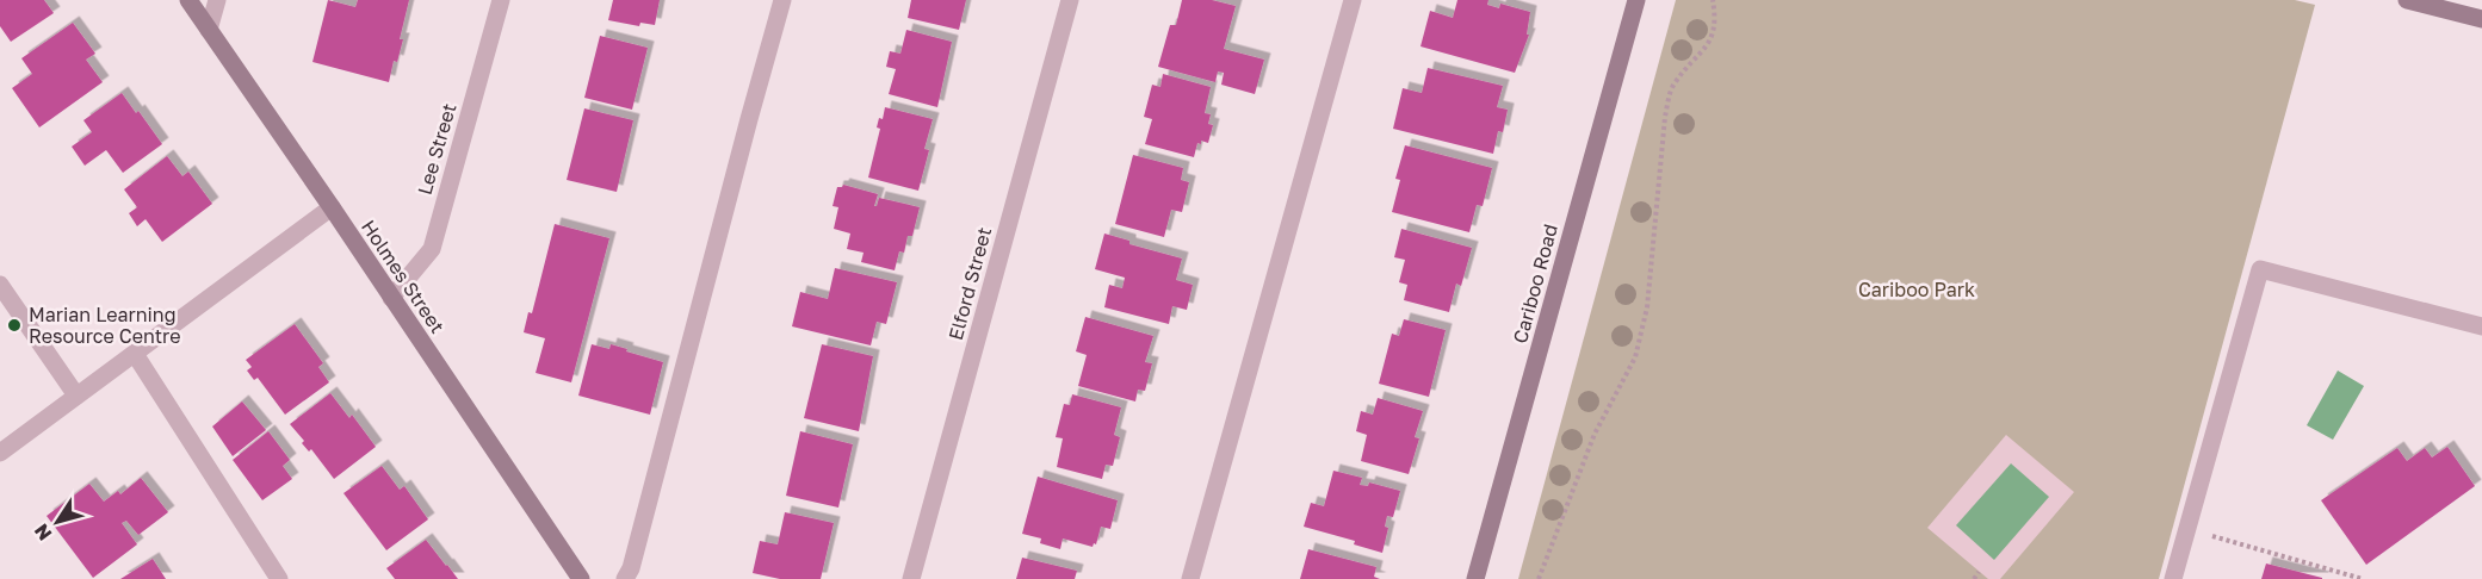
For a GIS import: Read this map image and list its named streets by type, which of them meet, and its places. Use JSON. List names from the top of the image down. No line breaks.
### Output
{"streets":{"street":["Lee Street","Holmes Street","Elford Street","Cariboo Road"]},"crossings":[["Lee Street","Holmes Street"]],"parks":["Cariboo Park"],"places":["Marian Learning Resource Centre"],"north":"bottom left"}
